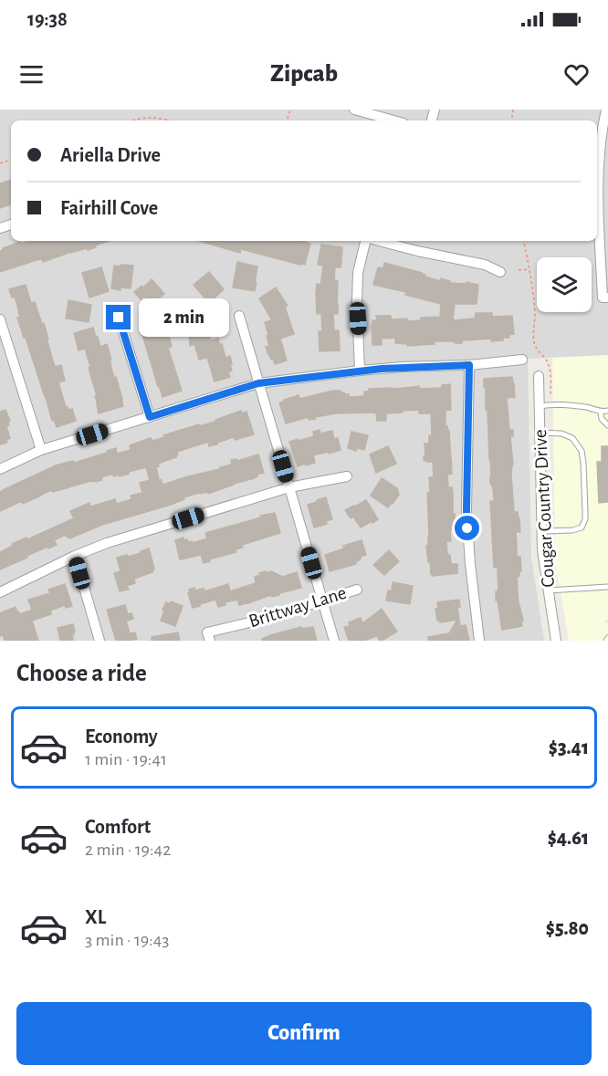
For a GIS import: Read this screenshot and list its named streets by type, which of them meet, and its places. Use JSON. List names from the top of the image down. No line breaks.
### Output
{"streets":{"street":["Cougar Country Drive","Brittway Lane"]},"page":{"status":"19:38","header":"Zipcab","banner":["Ariella Drive","Fairhill Cove"],"bubble":"2 min","heading":"Choose a ride","list":[{"name":"Economy","note":"1 min · 19:41","value":"$3.41"},{"name":"Comfort","note":"2 min · 19:42","value":"$4.61"},{"name":"XL","note":"3 min · 19:43","value":"$5.80"}],"buttons":"Confirm"}}
